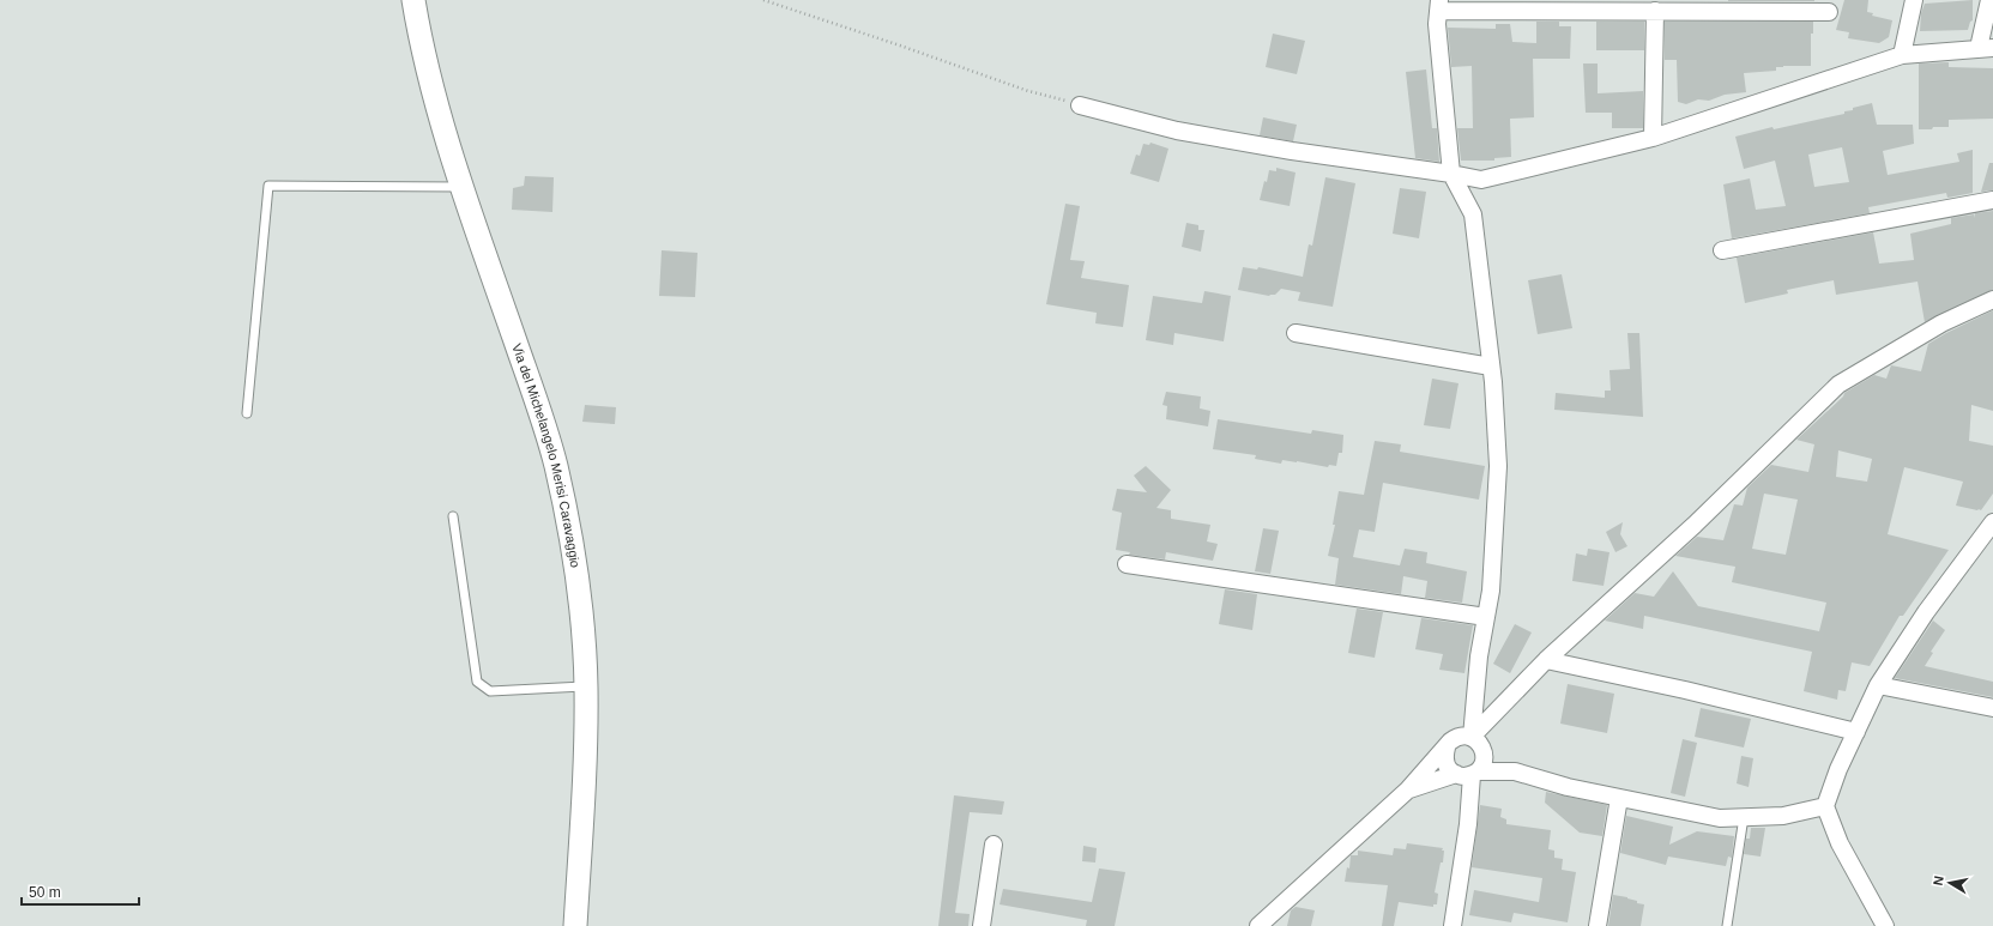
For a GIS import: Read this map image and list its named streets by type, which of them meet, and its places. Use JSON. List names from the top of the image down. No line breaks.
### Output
{"streets":{"street":["Via del Michelangelo Merisi Caravaggio"]},"scale_bar":"50 m","north":"left"}
